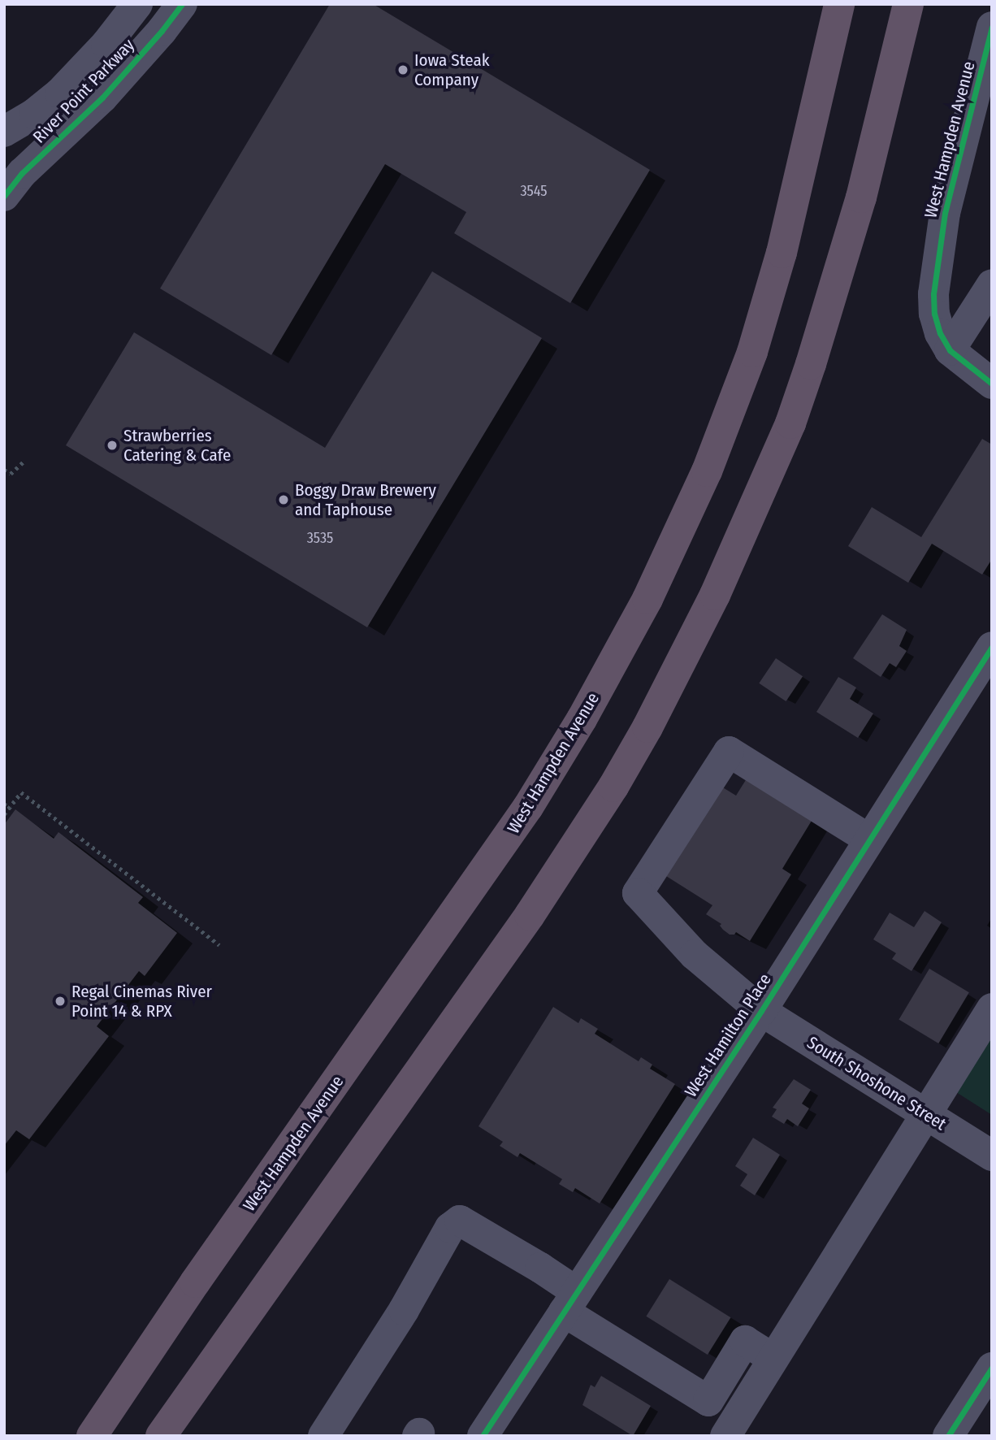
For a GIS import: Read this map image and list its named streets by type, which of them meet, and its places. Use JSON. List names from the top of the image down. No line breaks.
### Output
{"streets":{"highway":["West Hampden Avenue"],"street":["River Point Parkway","West Hamilton Place","South Shoshone Street"]},"crossings":[["West Hamilton Place","South Shoshone Street"]],"places":["Iowa Steak Company","Strawberries Catering & Cafe","Boggy Draw Brewery and Taphouse","Regal Cinemas River Point 14 & RPX"],"house_numbers":["3545","3535"]}
